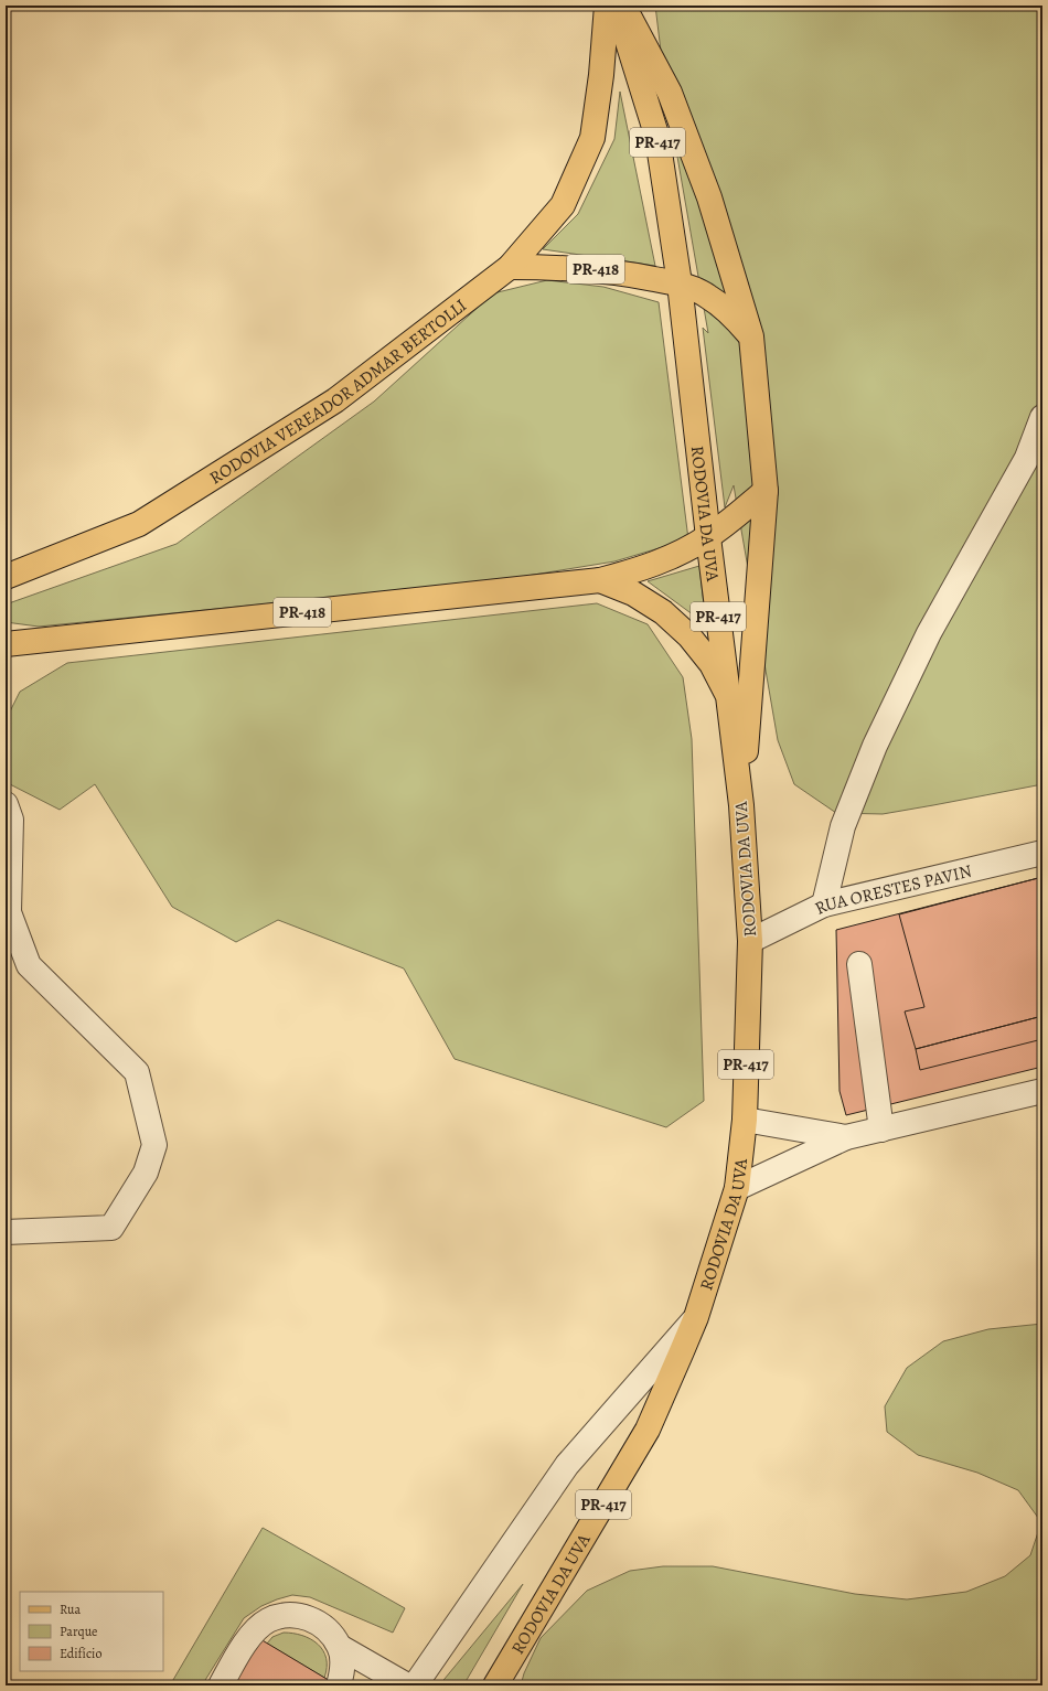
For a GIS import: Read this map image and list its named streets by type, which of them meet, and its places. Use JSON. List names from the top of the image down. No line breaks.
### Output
{"streets":{"main road":["PR-417","PR-418","RODOVIA VEREADOR ADMAR BERTOLLI","RODOVIA DA UVA"],"street":["RUA ORESTES PAVIN"]},"crossings":[["PR-418","RODOVIA VEREADOR ADMAR BERTOLLI"],["PR-418","RODOVIA DA UVA"],["RODOVIA DA UVA","RUA ORESTES PAVIN"]],"legend":["Rua","Parque","Edifício"]}
